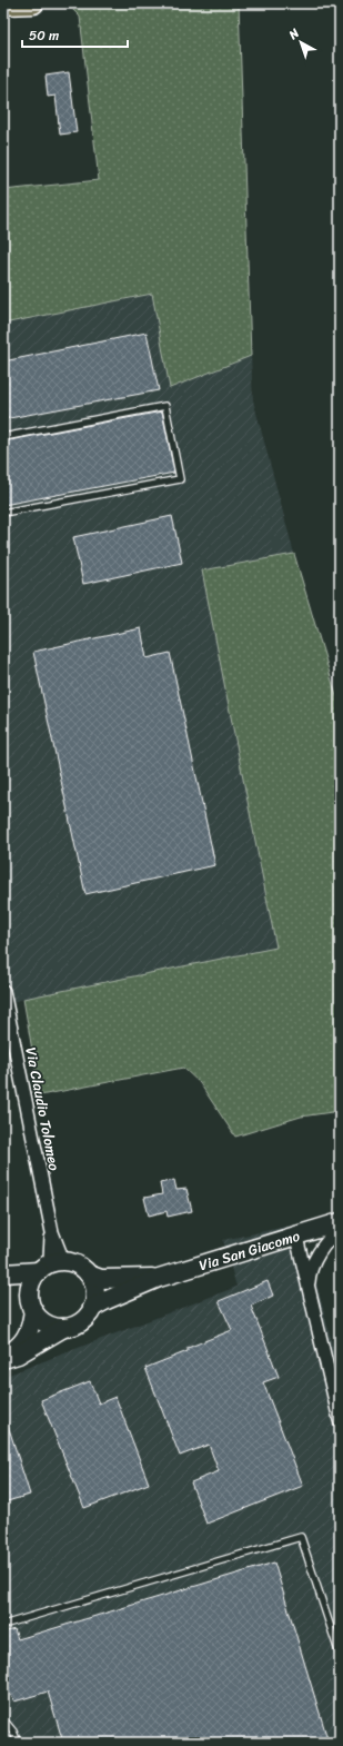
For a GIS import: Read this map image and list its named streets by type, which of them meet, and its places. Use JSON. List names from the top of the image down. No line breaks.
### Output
{"streets":{"street":["Via Claudio Tolomeo","Via San Giacomo"]},"crossings":[["Via Claudio Tolomeo","Via San Giacomo"]],"scale_bar":"50 m","north":"top left"}
